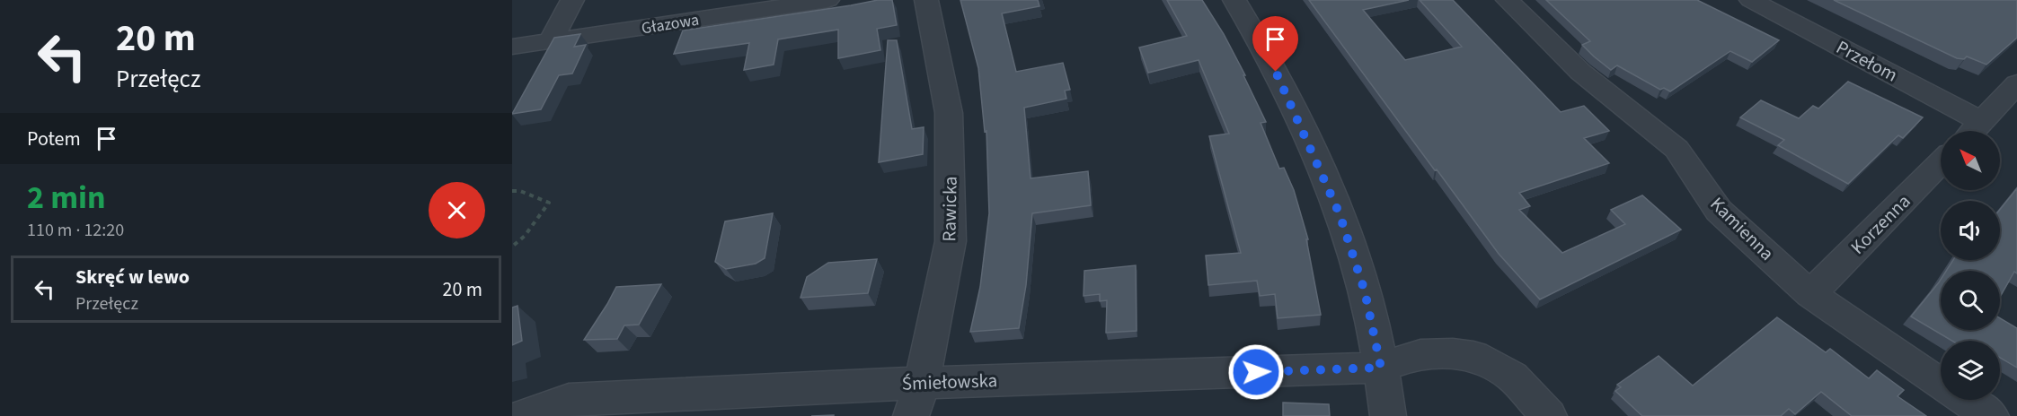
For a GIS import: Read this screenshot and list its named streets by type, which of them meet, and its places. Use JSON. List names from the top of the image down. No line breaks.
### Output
{"streets":{"street":["Głazowa","Przełom","Rawicka","Korzenna","Kamienna","Śmiełowska"]},"crossings":[["Rawicka","Śmiełowska"],["Korzenna","Kamienna"]],"north":"top left","page":{"turn":["20 m","Przełęcz"],"then":"Potem","heading":["2 min","110 m · 12:20"],"list":[{"name":"Skręć w lewo","note":"Przełęcz","value":"20 m"}]}}
